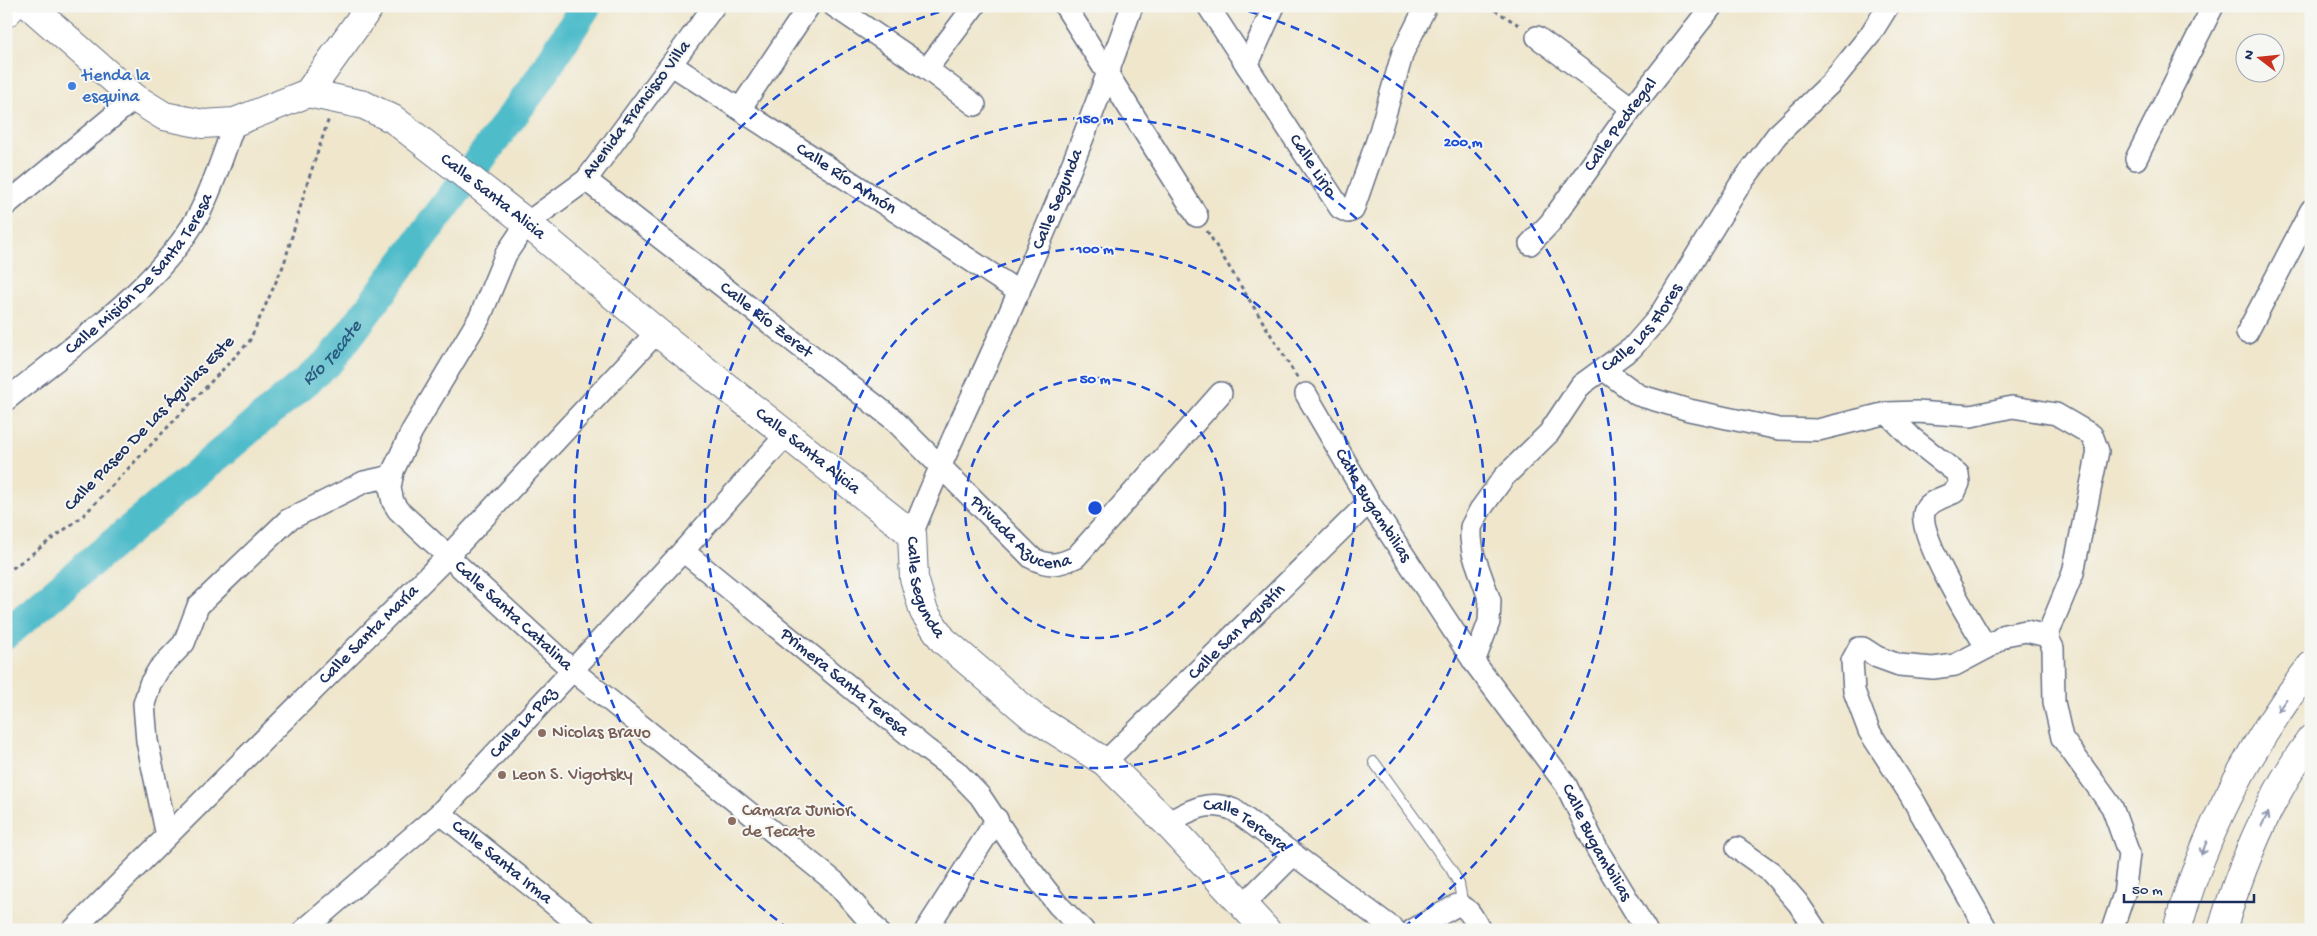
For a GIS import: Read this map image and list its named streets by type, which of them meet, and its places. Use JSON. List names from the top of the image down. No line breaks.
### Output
{"streets":{"main road":["Calle Santa Alicia","Calle Segunda"],"street":["Avenida Francisco Villa","Calle Pedregal","Calle Lirio","Calle Río Armón","Calle Misión De Santa Teresa","Calle Río Zeret","Calle Las Flores","Calle Bugambilias","Privada Azucena","Calle Santa Catalina","Calle San Agustín","Calle Santa María","Primera Santa Teresa","Calle La Paz","Calle Tercera","Calle Santa Irma"],"path":["Calle Paseo De Las Águilas Este"]},"crossings":[["Avenida Francisco Villa","Calle Río Armón"],["Avenida Francisco Villa","Calle Santa Alicia"],["Avenida Francisco Villa","Calle Río Zeret"],["Avenida Francisco Villa","Calle Santa Catalina"],["Calle Río Armón","Calle Segunda"],["Calle Santa Alicia","Calle Segunda"],["Calle Santa Alicia","Calle Misión De Santa Teresa"],["Calle Santa Alicia","Calle Paseo De Las Águilas Este"],["Calle Santa Alicia","Calle Santa Catalina"],["Calle Santa Alicia","Calle Santa María"],["Calle Santa Alicia","Calle La Paz"],["Calle Segunda","Calle Río Zeret"],["Calle Segunda","Privada Azucena"],["Calle Segunda","Calle San Agustín"],["Calle Segunda","Calle Tercera"],["Calle Río Zeret","Privada Azucena"],["Calle Las Flores","Calle Bugambilias"],["Calle Bugambilias","Calle San Agustín"],["Calle Santa Catalina","Calle Santa María"],["Calle Santa Catalina","Calle La Paz"],["Primera Santa Teresa","Calle La Paz"],["Calle La Paz","Calle Santa Irma"]],"water":["Río Tecate"],"places":["tienda la esquina","Nicolas Bravo","Leon S. Vigotsky","Camara Junior de Tecate"],"scale_bar":"50 m","north":"left","rings":["150 m","200 m","100 m","50 m"]}
